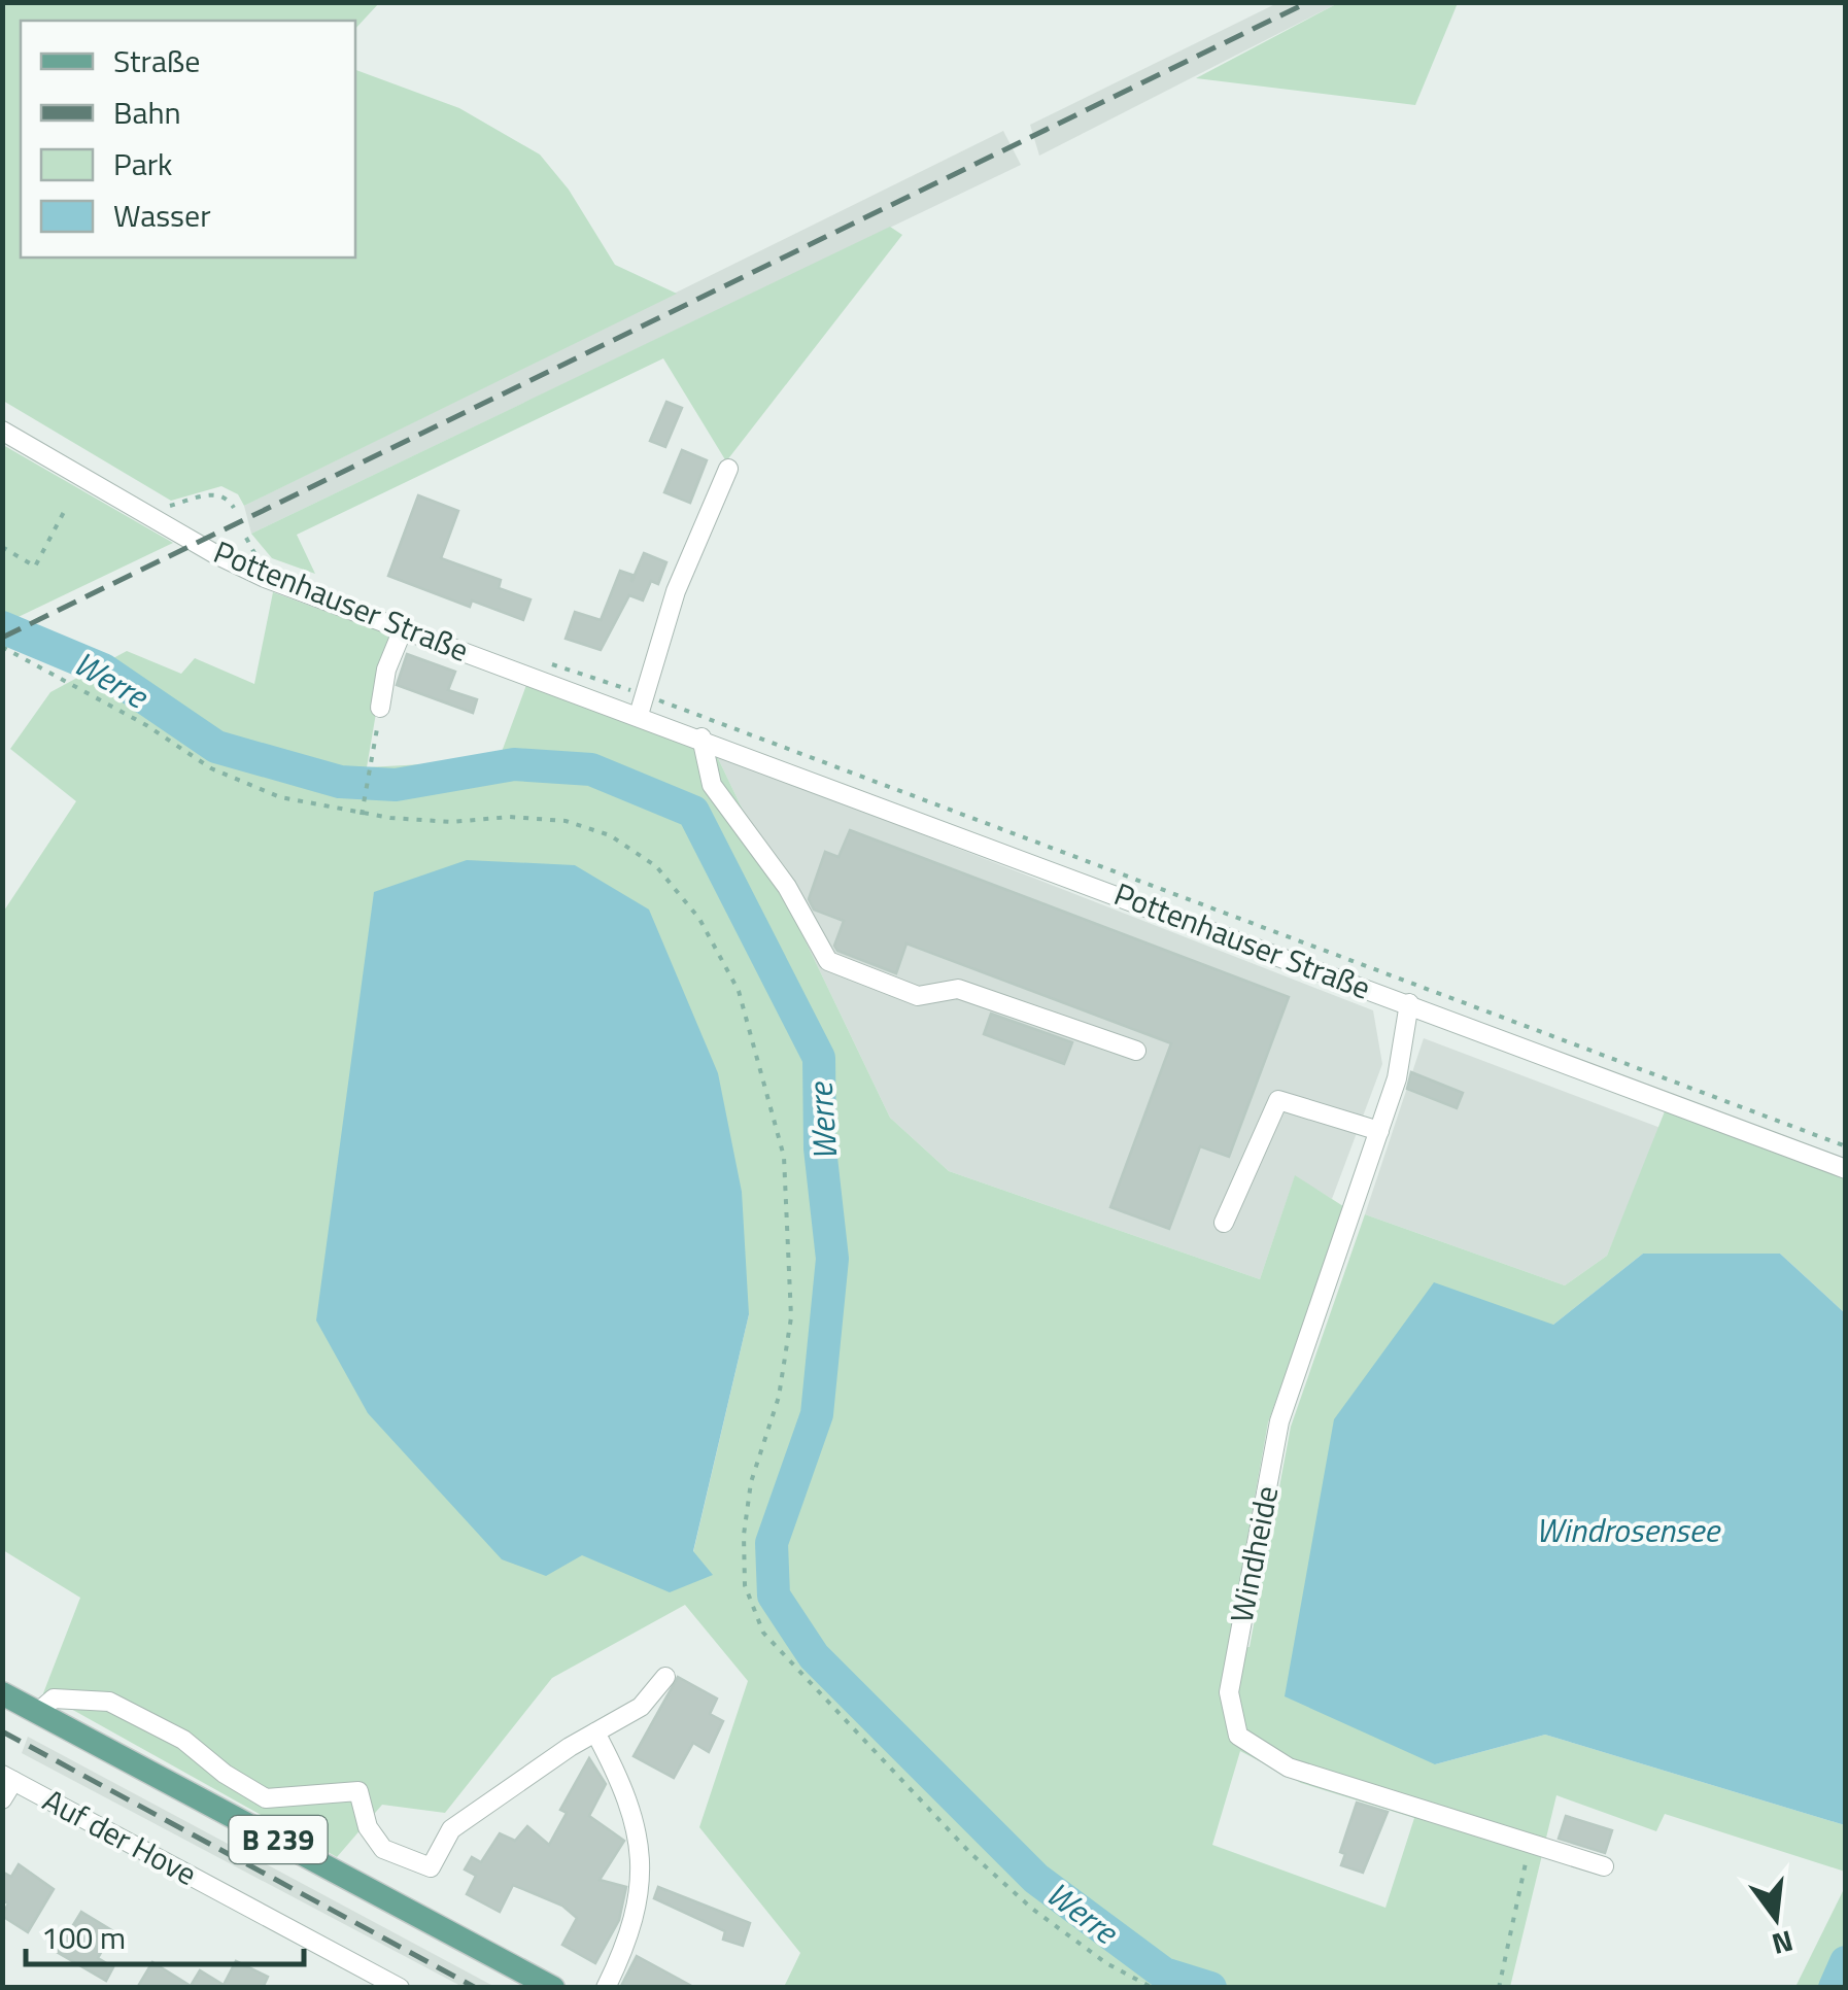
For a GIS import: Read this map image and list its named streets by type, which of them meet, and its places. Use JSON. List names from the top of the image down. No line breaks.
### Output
{"streets":{"main road":["B 239"],"street":["Pottenhauser Straße","Windheide","Auf der Hove"]},"crossings":[["Pottenhauser Straße","Windheide"]],"water":["Werre","Windrosensee"],"legend":["Straße","Bahn","Park","Wasser"],"scale_bar":"100 m","north":"bottom"}
